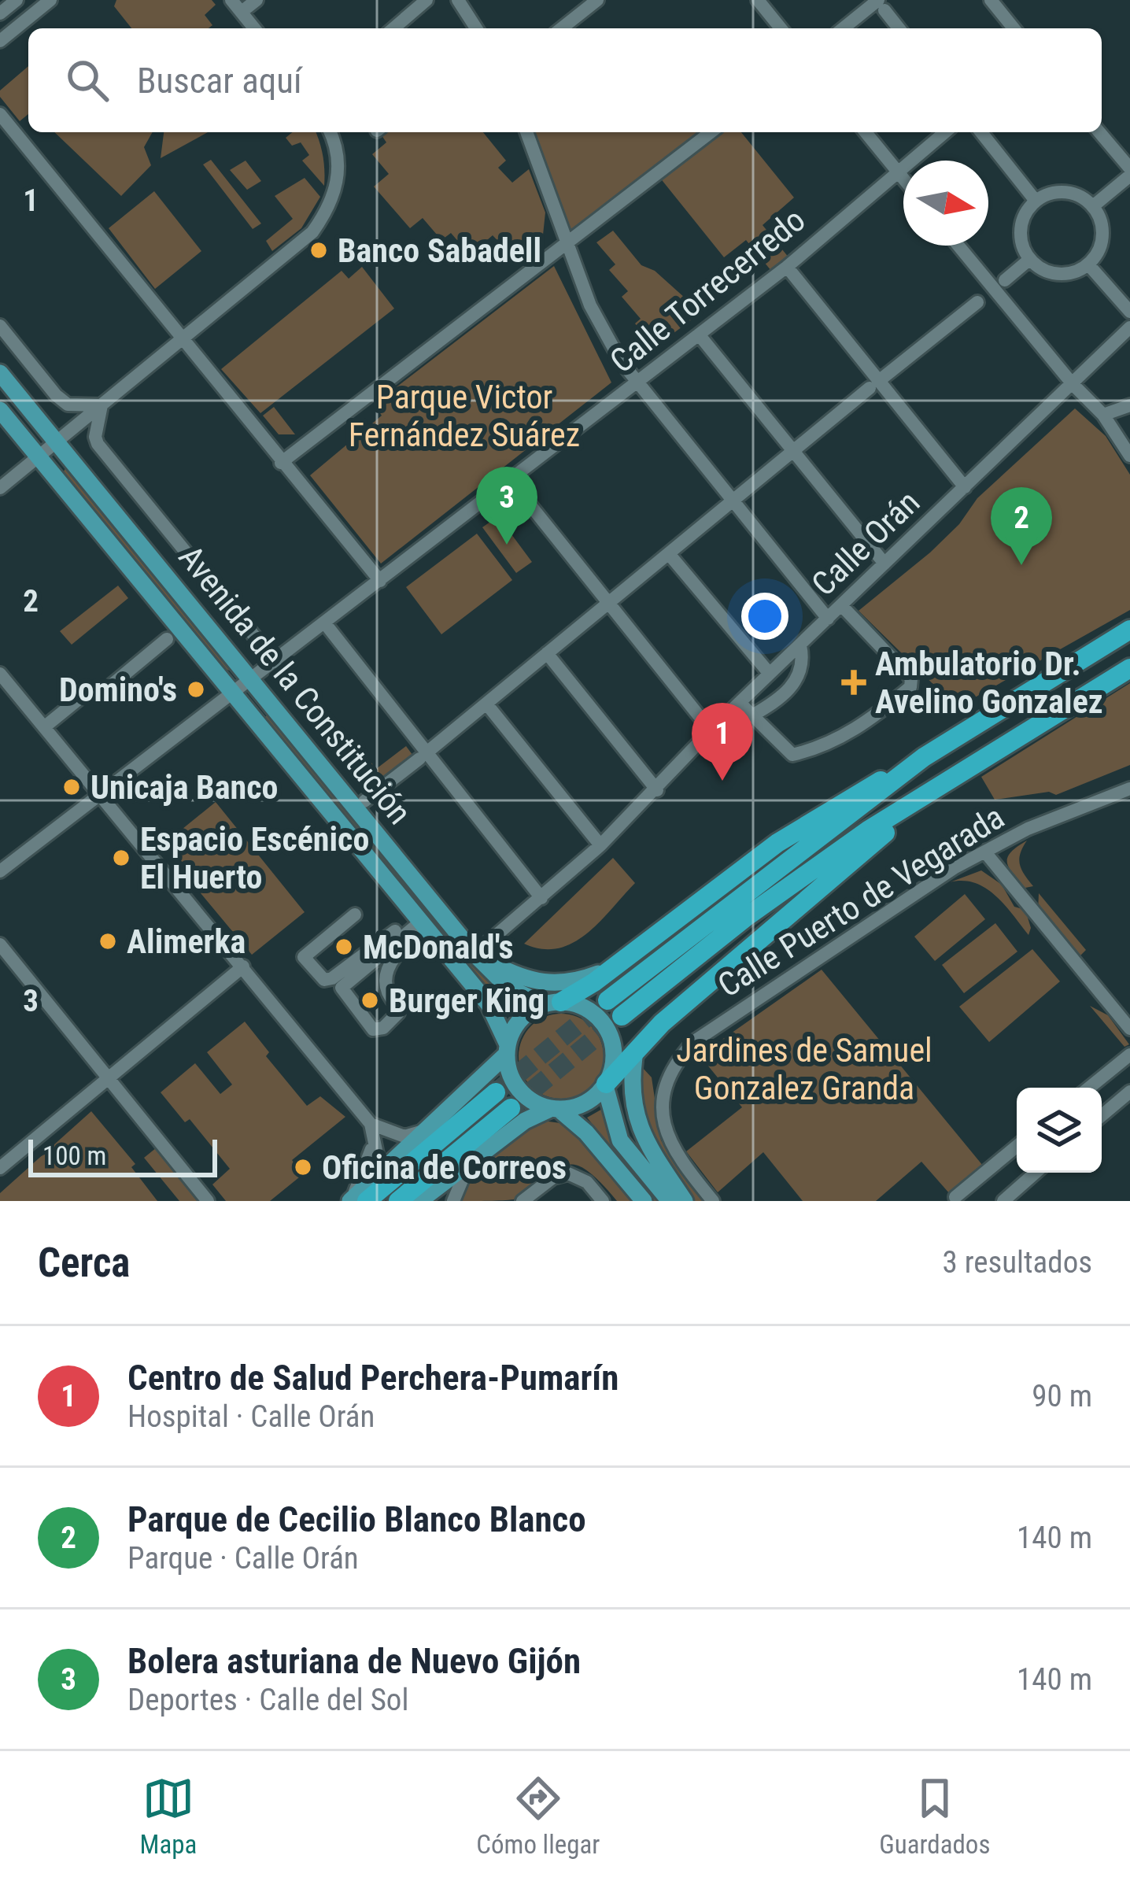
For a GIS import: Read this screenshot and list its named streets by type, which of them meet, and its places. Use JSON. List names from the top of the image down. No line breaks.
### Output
{"streets":{"main road":["Avenida de la Constitución"],"street":["Calle Torrecerredo","Calle Orán","Calle Puerto de Vegarada"]},"crossings":[["Calle Torrecerredo","Avenida de la Constitución"],["Calle Orán","Avenida de la Constitución"]],"parks":["Parque Victor Fernández Suárez","Jardines de Samuel Gonzalez Granda"],"places":{"other":["Banco Sabadell","Domino's","Unicaja Banco","Espacio Escénico El Huerto","Alimerka","McDonald's","Burger King","Oficina de Correos"],"health":["Ambulatorio Dr. Avelino Gonzalez"]},"scale_bar":"100 m","north":"right","page":{"search":"Buscar aquí","pins":["3","2","1"],"scale":"100 m","heading":["Cerca","3 resultados"],"list":[{"mark":"1","name":"Centro de Salud Perchera-Pumarín","note":"Hospital · Calle Orán","value":"90 m"},{"mark":"2","name":"Parque de Cecilio Blanco Blanco","note":"Parque · Calle Orán","value":"140 m"},{"mark":"3","name":"Bolera asturiana de Nuevo Gijón","note":"Deportes · Calle del Sol","value":"140 m"}],"nav":["Mapa","Cómo llegar","Guardados"]},"grid":{"rows":["1","2","3"]}}
